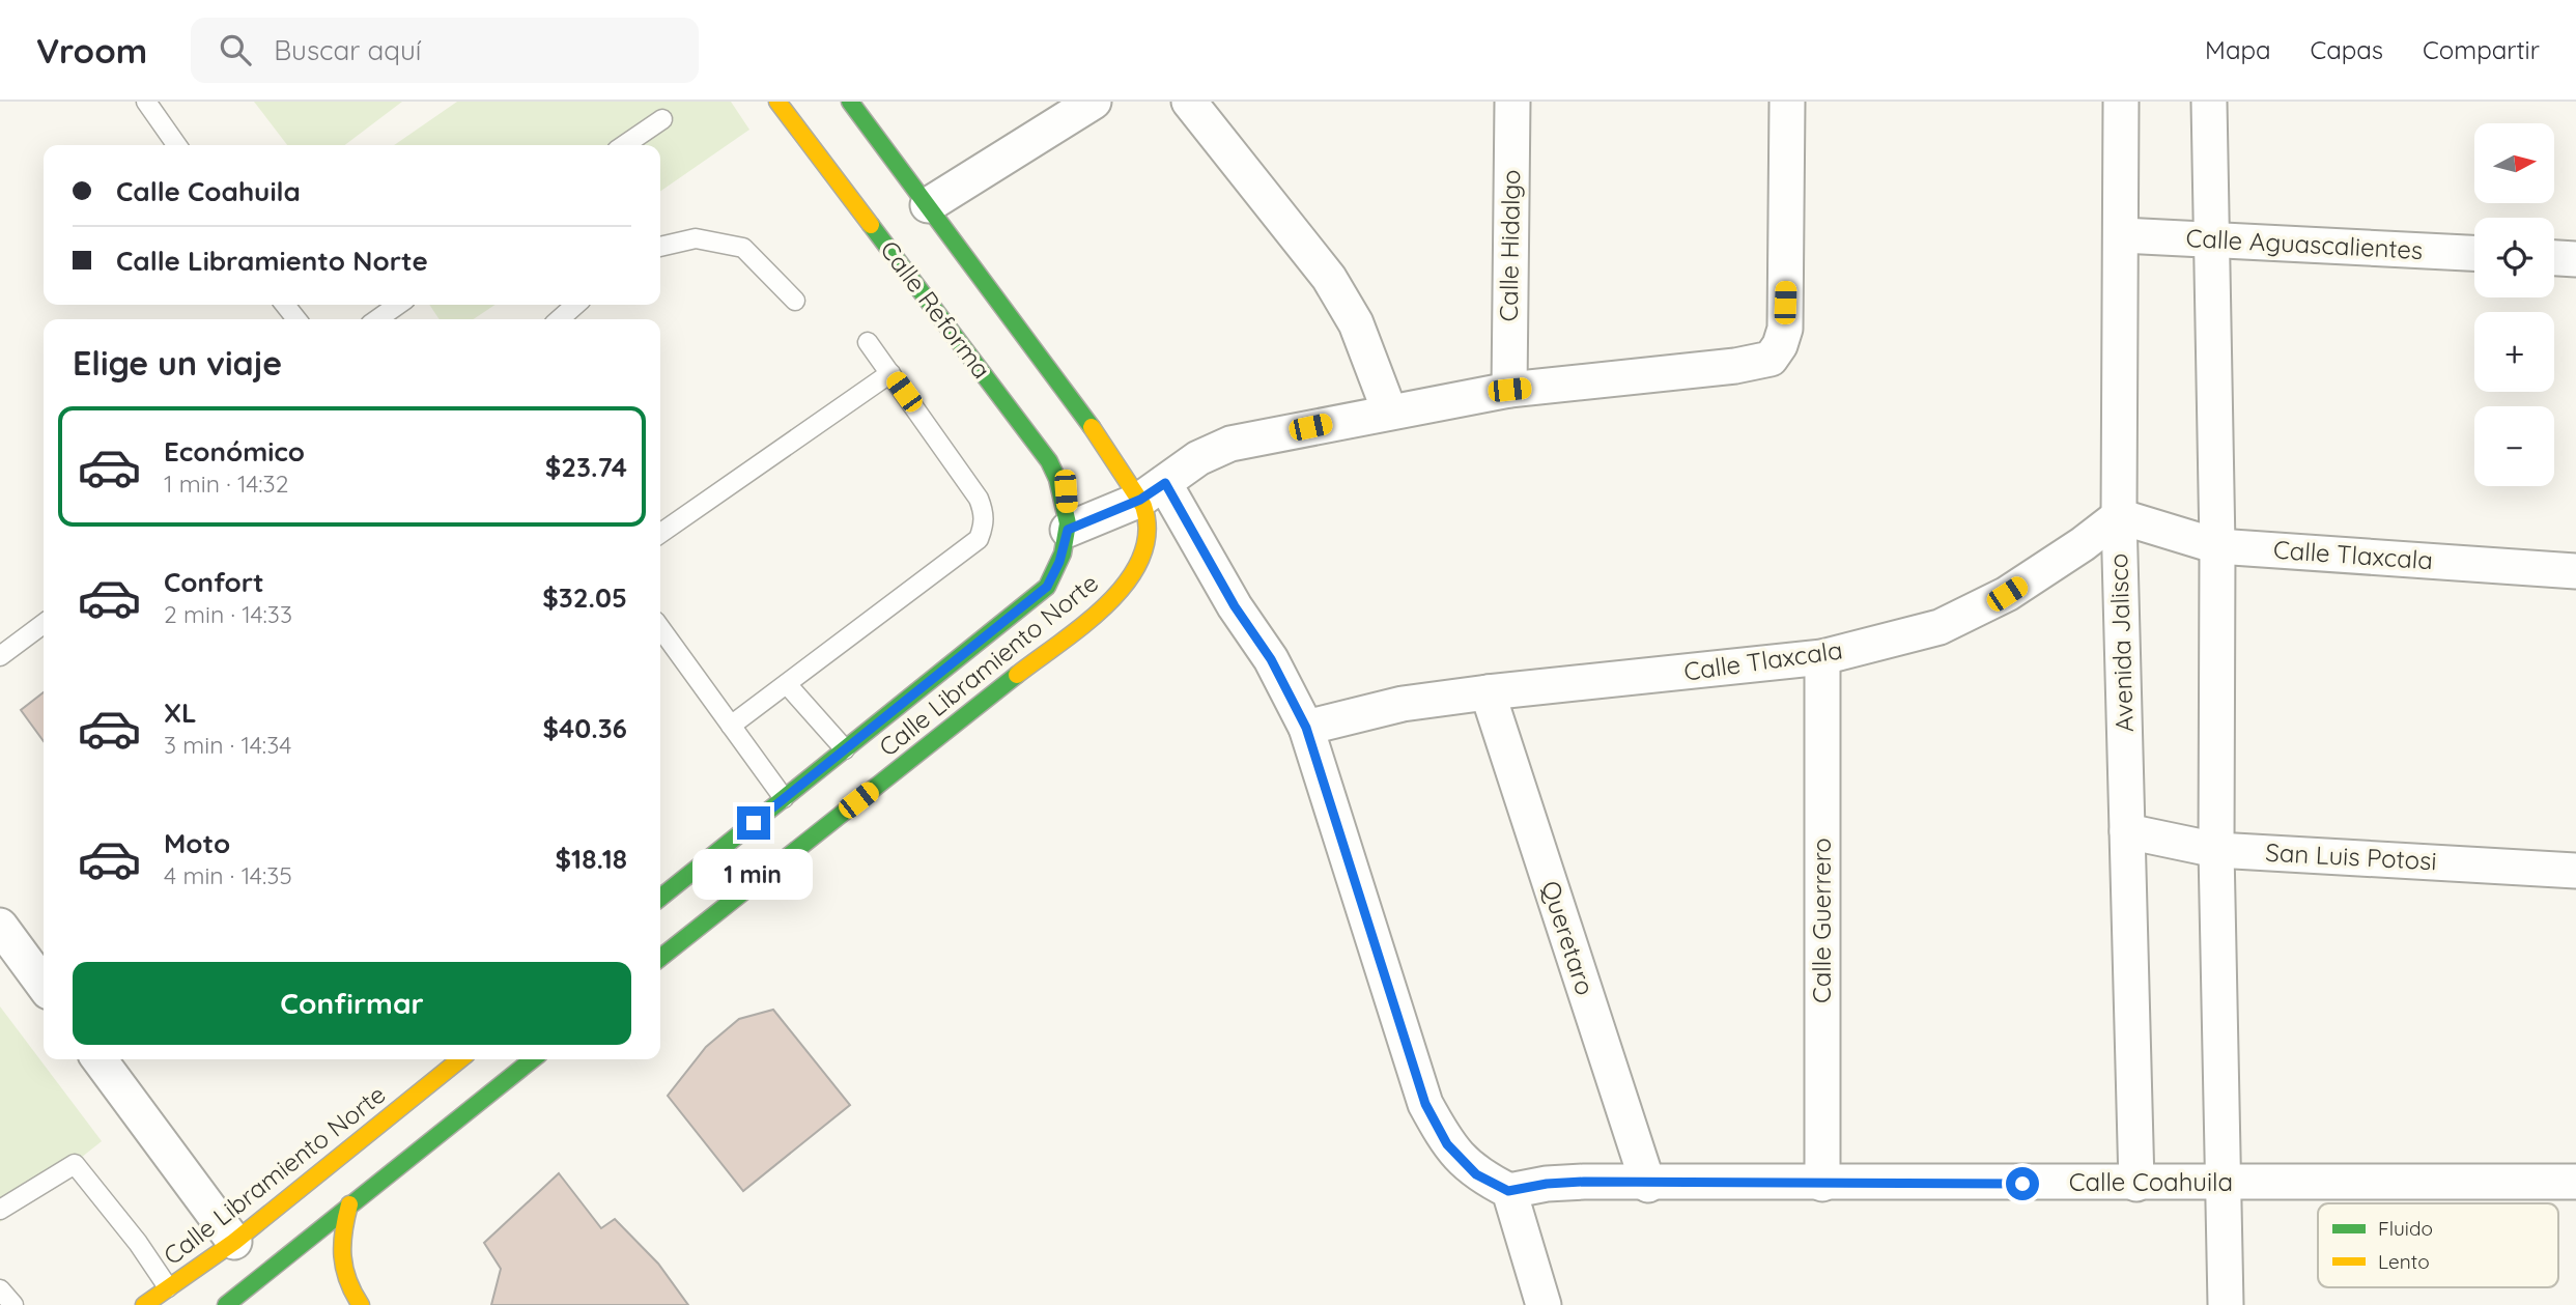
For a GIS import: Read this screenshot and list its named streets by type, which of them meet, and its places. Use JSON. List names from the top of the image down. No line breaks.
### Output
{"streets":{"street":["Calle Aguascalientes","Calle Hidalgo","Calle Reforma","Calle Tlaxcala","Avenida Jalisco","Calle Libramiento Norte","San Luis Potosi","Calle Guerrero","Queretaro","Calle Coahuila"]},"crossings":[["Calle Aguascalientes","Avenida Jalisco"],["Calle Reforma","Calle Libramiento Norte"],["Calle Tlaxcala","Avenida Jalisco"],["Calle Tlaxcala","Calle Guerrero"],["Calle Tlaxcala","Queretaro"],["Avenida Jalisco","San Luis Potosi"],["Avenida Jalisco","Calle Coahuila"],["Calle Guerrero","Calle Coahuila"],["Queretaro","Calle Coahuila"]],"legend":["Fluido","Lento"],"north":"right","page":{"header":"Vroom","search":"Buscar aquí","nav":["Mapa","Capas","Compartir"],"map_buttons":["+","−"],"banner":["Calle Coahuila","Calle Libramiento Norte"],"heading":"Elige un viaje","list":[{"name":"Económico","note":"1 min · 14:32","value":"$23.74"},{"name":"Confort","note":"2 min · 14:33","value":"$32.05"},{"name":"XL","note":"3 min · 14:34","value":"$40.36"},{"name":"Moto","note":"4 min · 14:35","value":"$18.18"}],"bubble":"1 min","buttons":"Confirmar"}}
